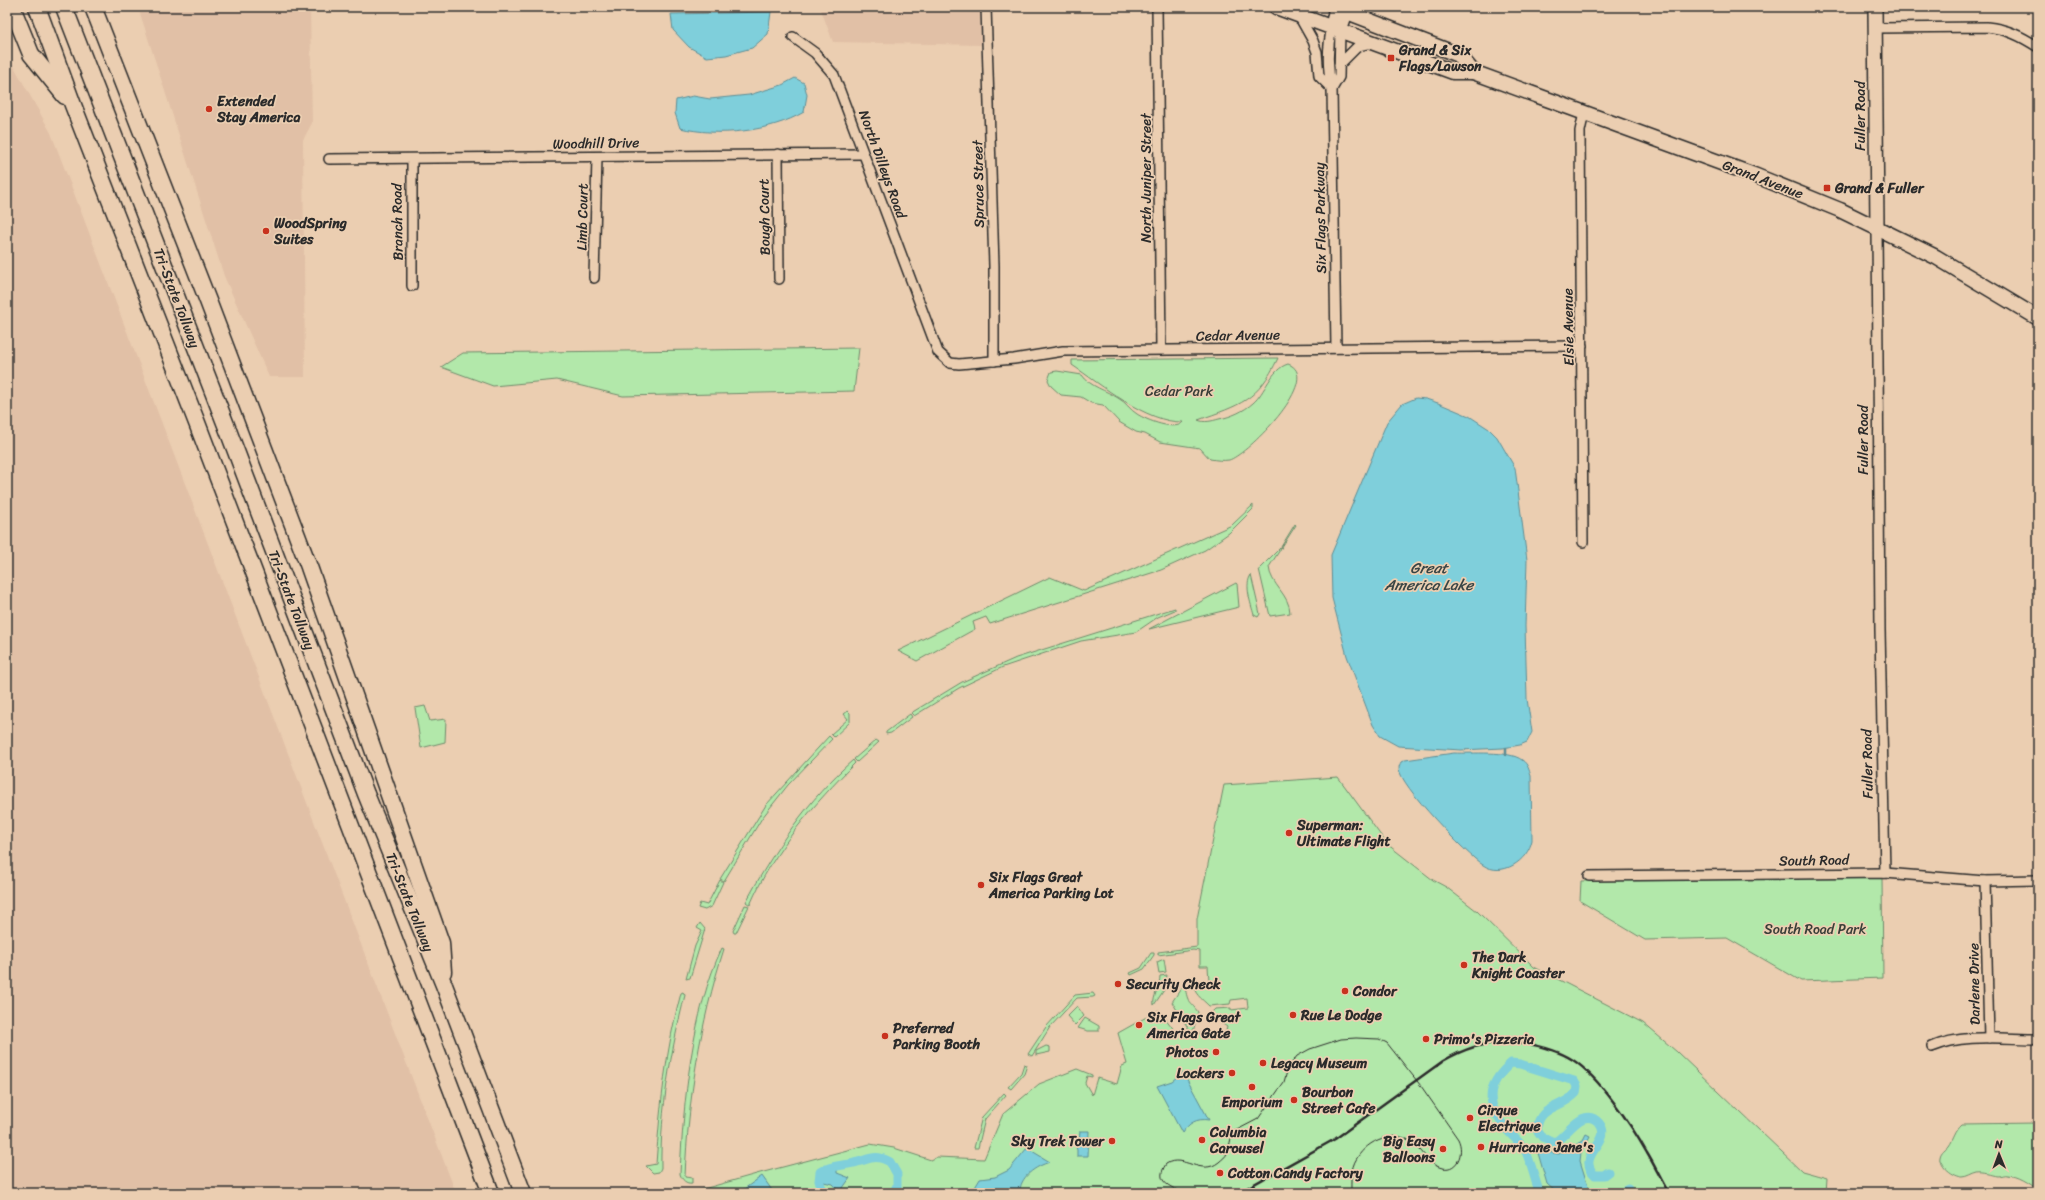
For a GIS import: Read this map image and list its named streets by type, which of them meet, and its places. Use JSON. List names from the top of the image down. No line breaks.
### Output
{"streets":{"highway":["Tri-State Tollway"],"main road":["Grand Avenue"],"street":["Fuller Road","Woodhill Drive","North Dilleys Road","North Juniper Street","Spruce Street","Limb Court","Bough Court","Six Flags Parkway","Branch Road","Elsie Avenue","Cedar Avenue","South Road","Darlene Drive"]},"crossings":[["Fuller Road","Grand Avenue"],["Fuller Road","South Road"],["Woodhill Drive","North Dilleys Road"],["Woodhill Drive","Limb Court"],["Woodhill Drive","Bough Court"],["Woodhill Drive","Branch Road"],["North Dilleys Road","Cedar Avenue"],["North Juniper Street","Cedar Avenue"],["Grand Avenue","Six Flags Parkway"],["Grand Avenue","Elsie Avenue"],["Spruce Street","Cedar Avenue"],["Six Flags Parkway","Cedar Avenue"],["Elsie Avenue","Cedar Avenue"],["South Road","Darlene Drive"]],"water":["Great America Lake"],"parks":["Cedar Park","South Road Park"],"places":{"transit":["Grand & Six Flags/Lawson","Grand & Fuller"],"other":["Extended Stay America","WoodSpring Suites","Superman: Ultimate Flight","Six Flags Great America Parking Lot","The Dark Knight Coaster","Security Check","Condor","Rue Le Dodge","Six Flags Great America Gate","Preferred Parking Booth","Primo's Pizzeria","Photos","Legacy Museum","Lockers","Emporium","Bourbon Street Cafe","Cirque Electrique","Columbia Carousel","Sky Trek Tower","Hurricane Jane's","Big Easy Balloons","Cotton Candy Factory"]},"north":"top"}
